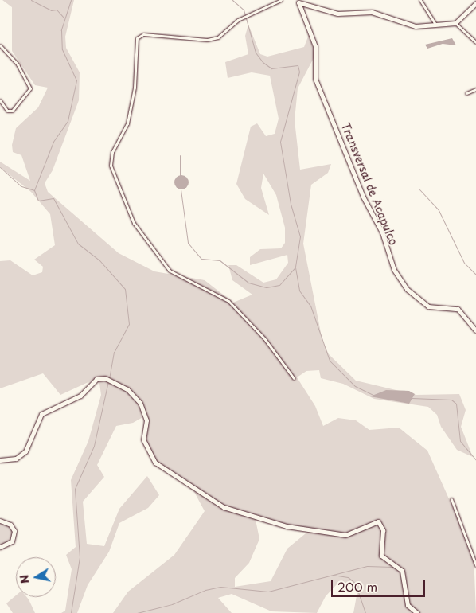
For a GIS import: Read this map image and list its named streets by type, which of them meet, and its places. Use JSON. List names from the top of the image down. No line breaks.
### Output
{"streets":{"street":["Transversal de Acapulco"]},"scale_bar":"200 m","north":"left"}
